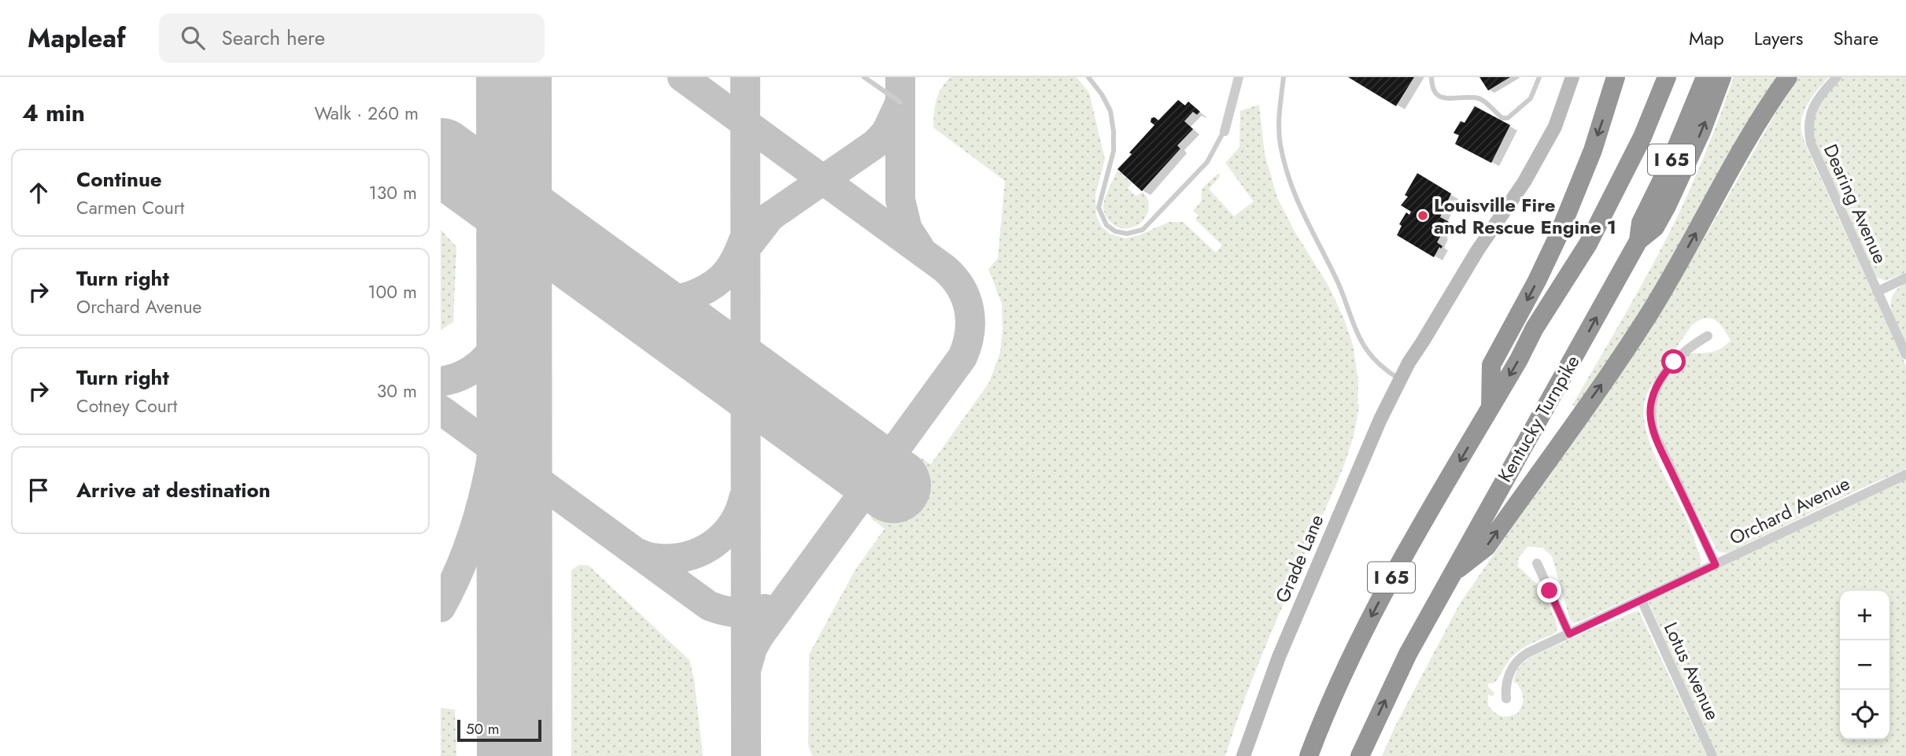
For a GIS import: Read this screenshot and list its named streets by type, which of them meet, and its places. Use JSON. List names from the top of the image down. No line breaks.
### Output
{"streets":{"highway":["I 65","Kentucky Turnpike"],"main road":["Grade Lane"],"street":["Dearing Avenue","Orchard Avenue","Lotus Avenue"]},"crossings":[["Orchard Avenue","Lotus Avenue"]],"places":["Louisville Fire and Rescue Engine 1"],"scale_bar":"50 m","page":{"header":"Mapleaf","search":"Search here","nav":["Map","Layers","Share"],"heading":["4 min","Walk · 260 m"],"list":[["Continue","Carmen Court","130 m"],["Turn right","Orchard Avenue","100 m"],["Turn right","Cotney Court","30 m"],"Arrive at destination"],"map_buttons":["+","−"],"scale":"50 m"}}
